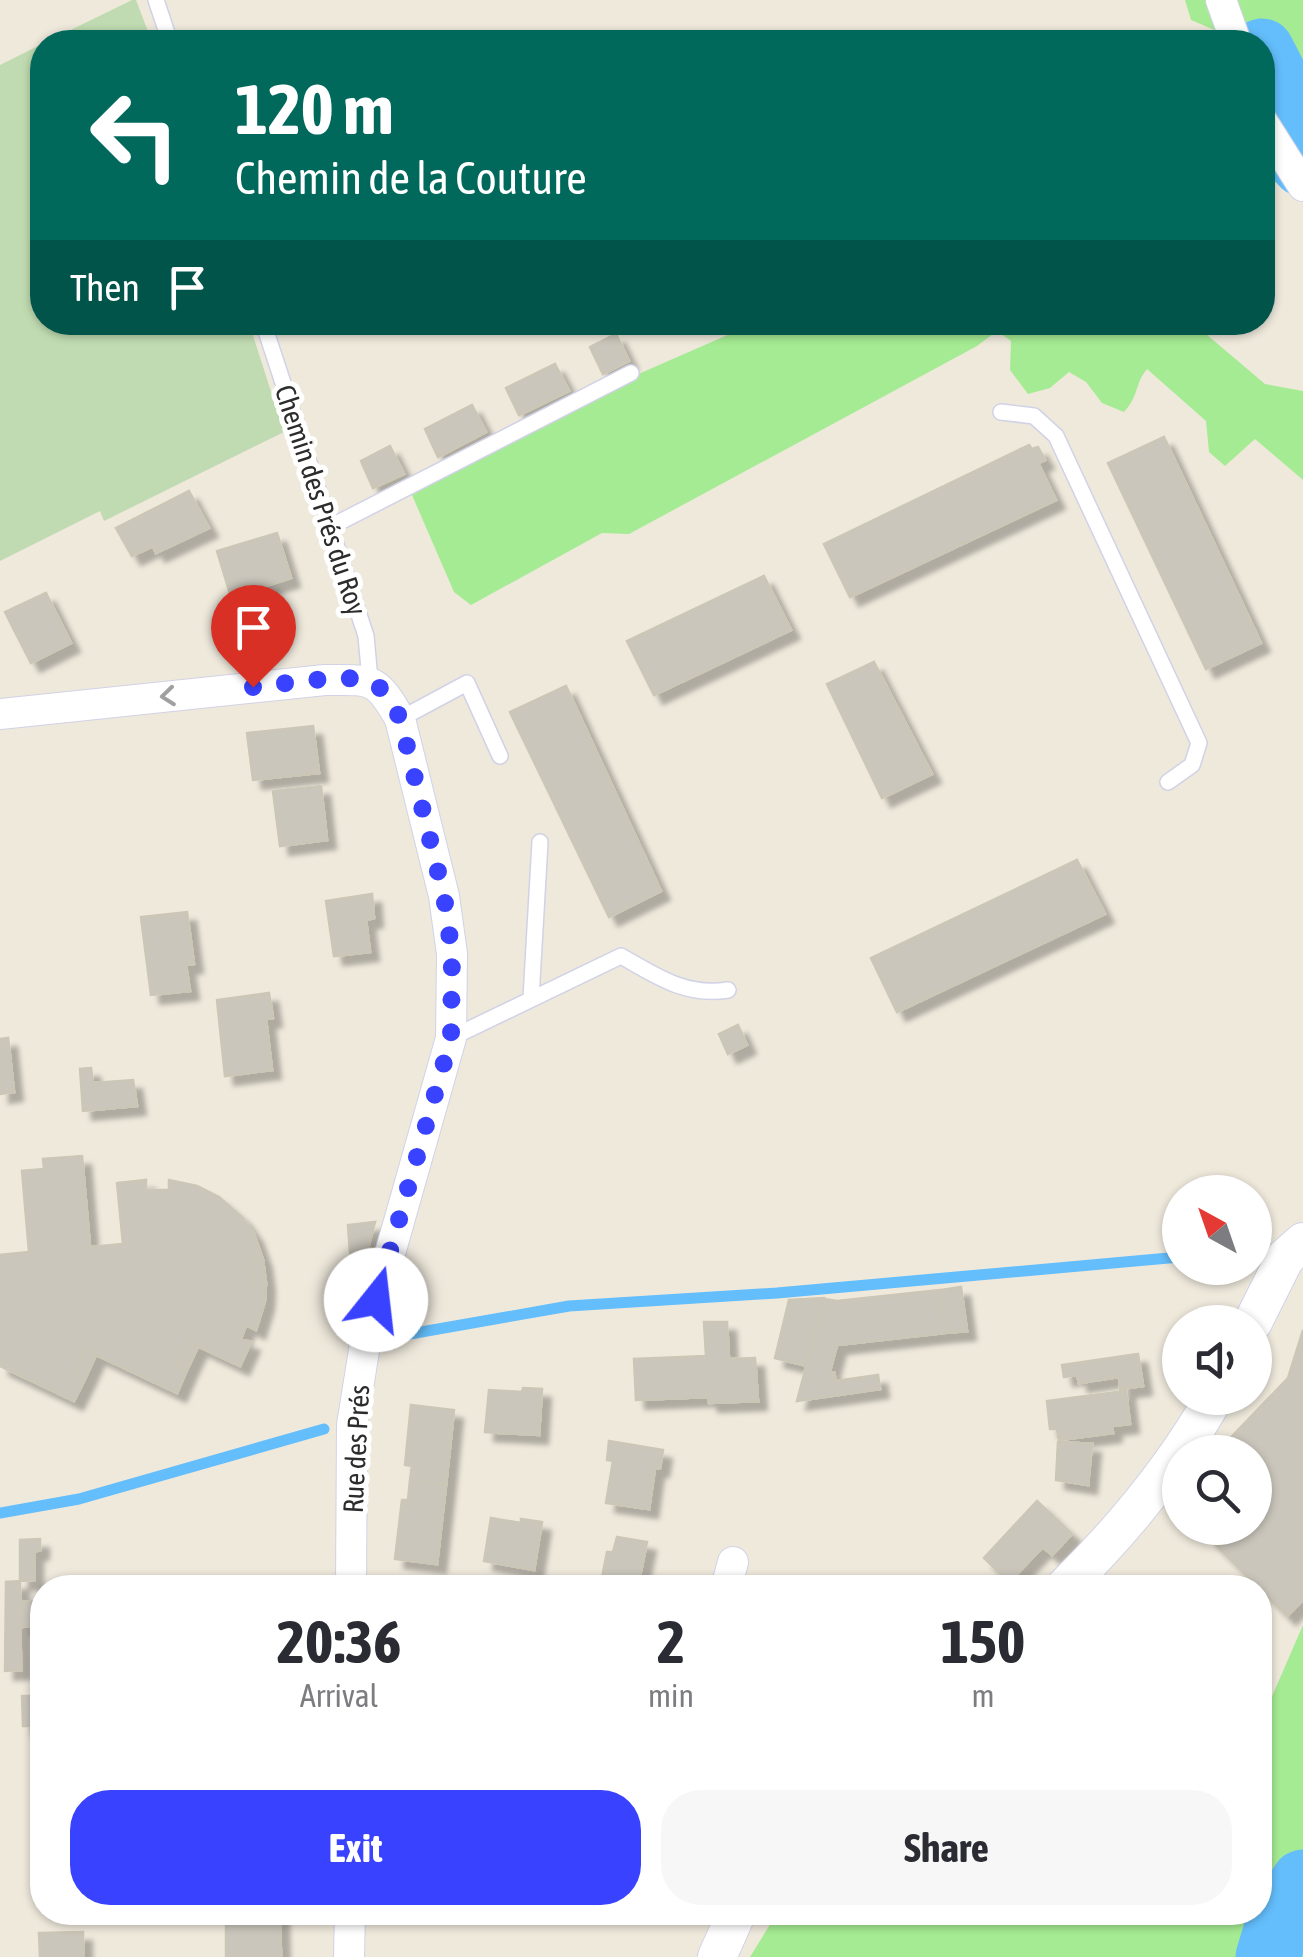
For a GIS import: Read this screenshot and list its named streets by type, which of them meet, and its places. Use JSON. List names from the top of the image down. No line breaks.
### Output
{"streets":{"street":["Rue des Prés"],"lane":["Chemin des Prés du Roy"]},"crossings":[["Chemin des Prés du Roy","Rue des Prés"]],"north":"top left","page":{"turn":["120 m","Chemin de la Couture"],"then":"Then","eta":["20:36","Arrival","2","min","150","m"],"buttons":["Exit","Share"]}}
